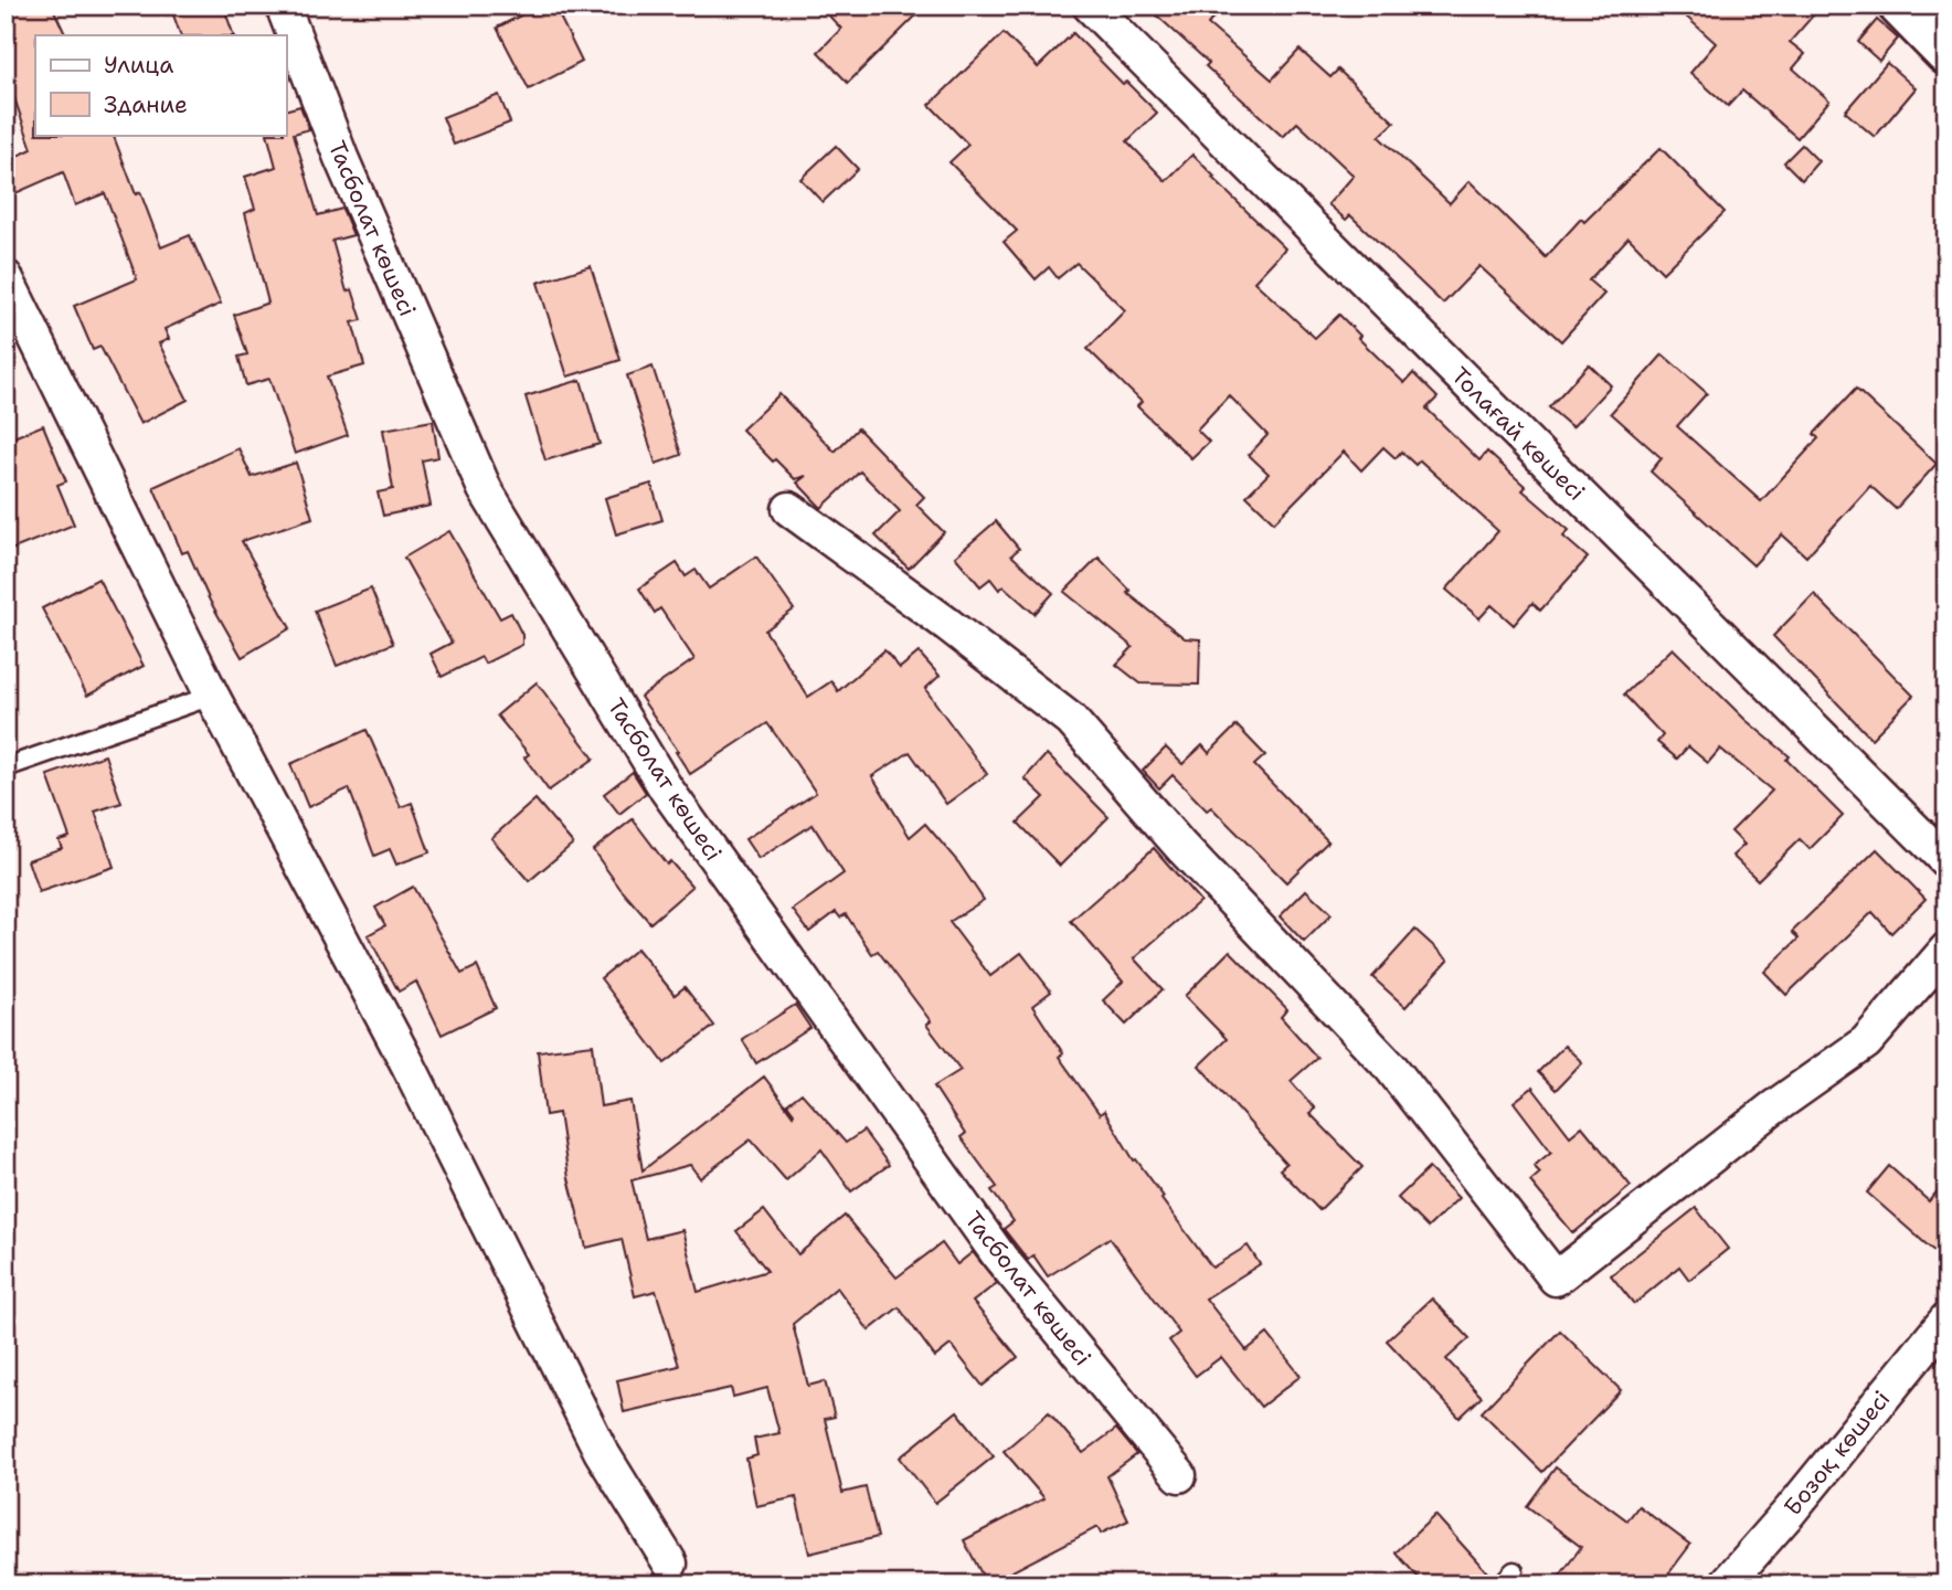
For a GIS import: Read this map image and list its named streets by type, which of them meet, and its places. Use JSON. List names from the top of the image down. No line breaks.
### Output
{"streets":{"street":["Тасболат көшесі","Толағай көшесі","Бозоқ көшесі"]},"legend":["Улица","Здание"]}
